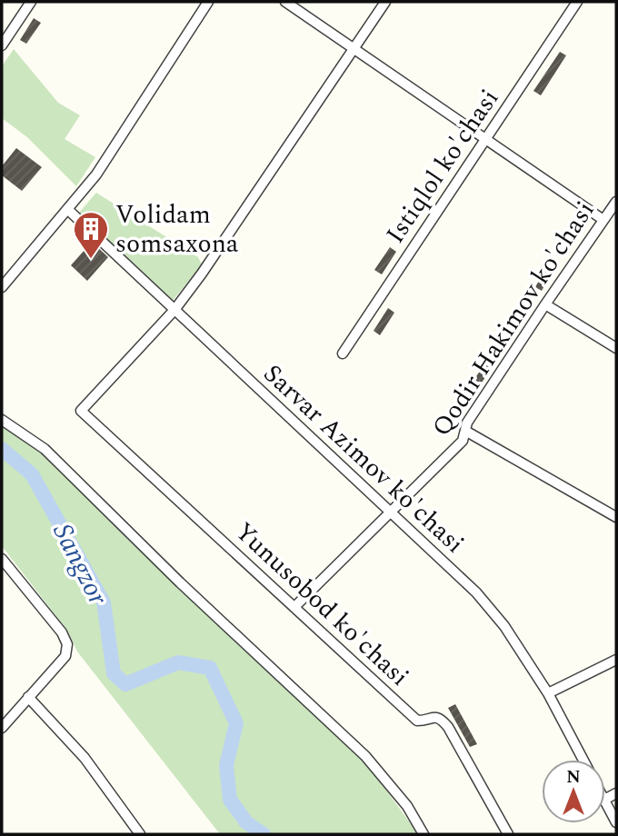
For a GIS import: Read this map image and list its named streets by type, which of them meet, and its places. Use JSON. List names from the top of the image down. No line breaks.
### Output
{"streets":{"street":["Istiqlol ko'chasi","Qodir Hakimov ko'chasi","Sarvar Azimov ko'chasi","Yunusobod ko'chasi"]},"crossings":[["Qodir Hakimov ko'chasi","Sarvar Azimov ko'chasi"],["Qodir Hakimov ko'chasi","Yunusobod ko'chasi"],["Sarvar Azimov ko'chasi","Yunusobod ko'chasi"]],"water":["Sangzor"],"places":{"building":["Volidam somsaxona"]},"north":"top"}
